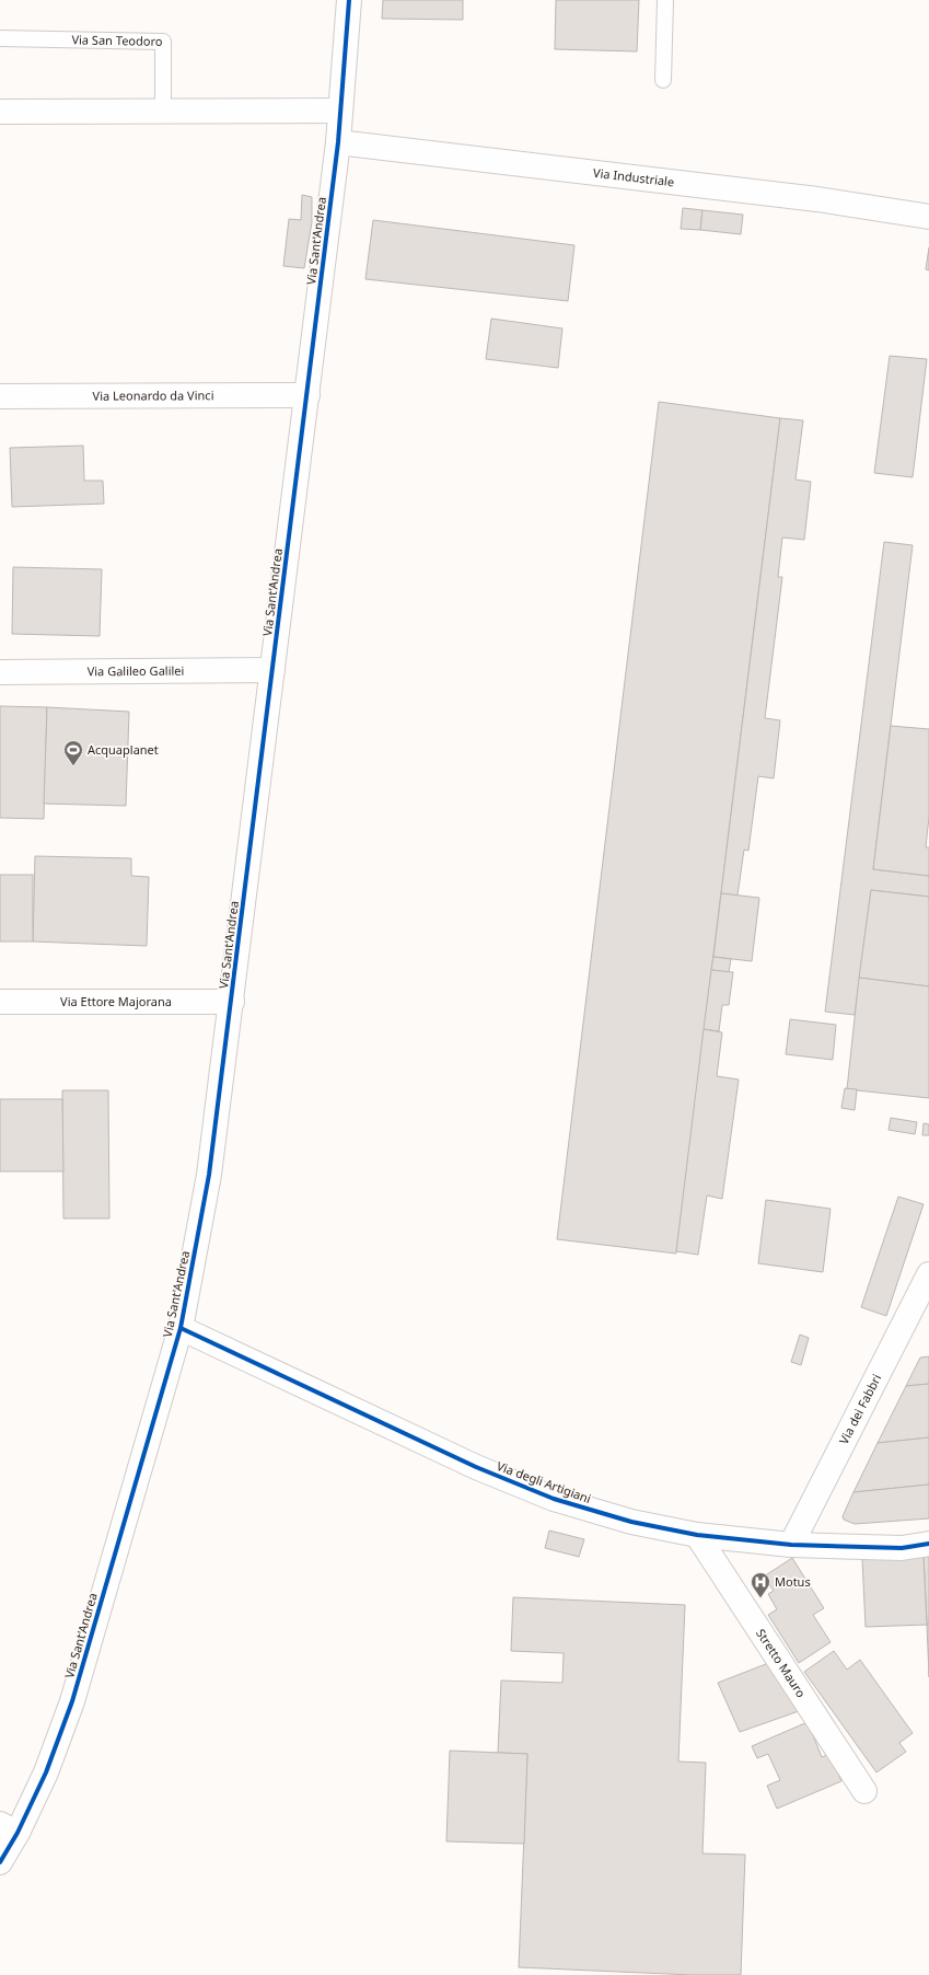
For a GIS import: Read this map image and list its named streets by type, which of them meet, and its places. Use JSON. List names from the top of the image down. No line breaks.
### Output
{"streets":{"street":["Via Industriale","Via Sant'Andrea","Via Leonardo da Vinci","Via Galileo Galilei","Via Ettore Majorana","Via dei Fabbri","Via degli Artigiani","Stretto Mauro"],"lane":["Via San Teodoro"]},"crossings":[["Via Industriale","Via Sant'Andrea"],["Via Sant'Andrea","Via Leonardo da Vinci"],["Via Sant'Andrea","Via Galileo Galilei"],["Via Sant'Andrea","Via Ettore Majorana"],["Via Sant'Andrea","Via degli Artigiani"],["Via dei Fabbri","Via degli Artigiani"],["Via degli Artigiani","Stretto Mauro"]],"places":{"sports":["Acquaplanet"],"hospital":["Motus"]}}
